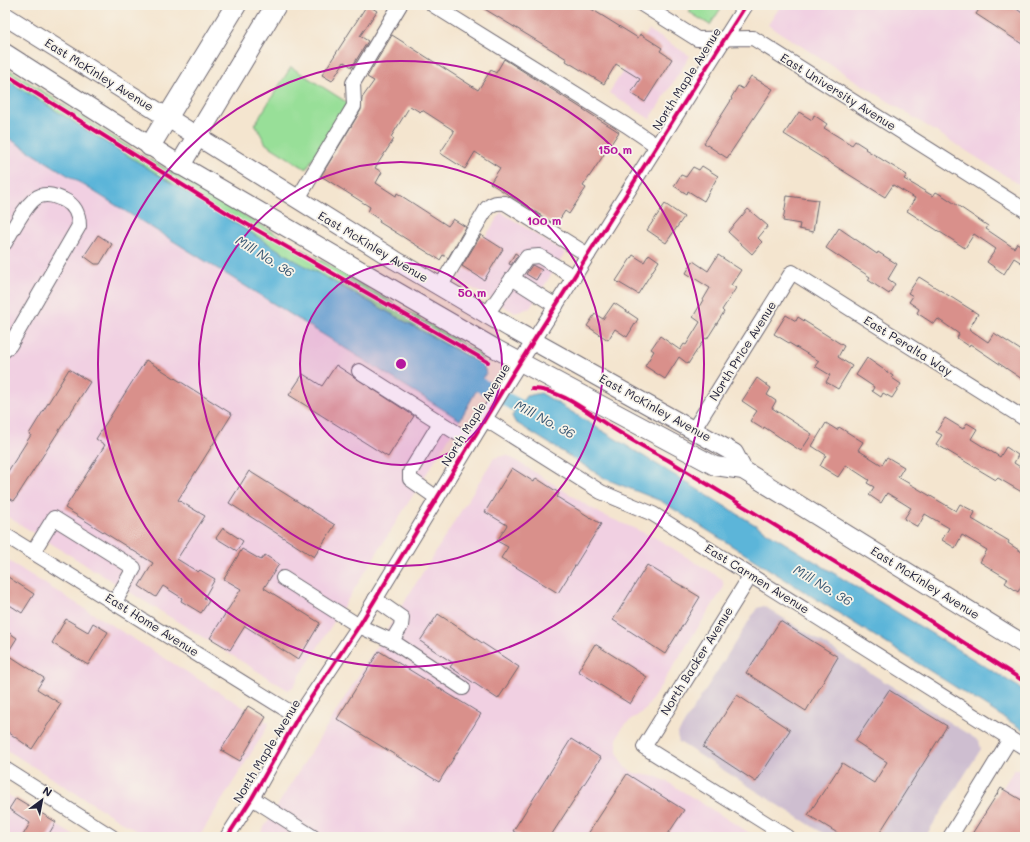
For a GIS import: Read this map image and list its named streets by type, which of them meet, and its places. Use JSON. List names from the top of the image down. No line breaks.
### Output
{"streets":{"main road":["East McKinley Avenue"],"street":["North Maple Avenue","East University Avenue","East Peralta Way","North Price Avenue","East Carmen Avenue","East Home Avenue","North Backer Avenue"]},"crossings":[["East McKinley Avenue","North Maple Avenue"],["East McKinley Avenue","North Price Avenue"],["North Maple Avenue","East University Avenue"],["North Maple Avenue","East Carmen Avenue"],["North Maple Avenue","East Home Avenue"],["East Peralta Way","North Price Avenue"],["East Carmen Avenue","North Backer Avenue"]],"water":["Mill No. 36"],"north":"top right","rings":["150 m","100 m","50 m"]}
